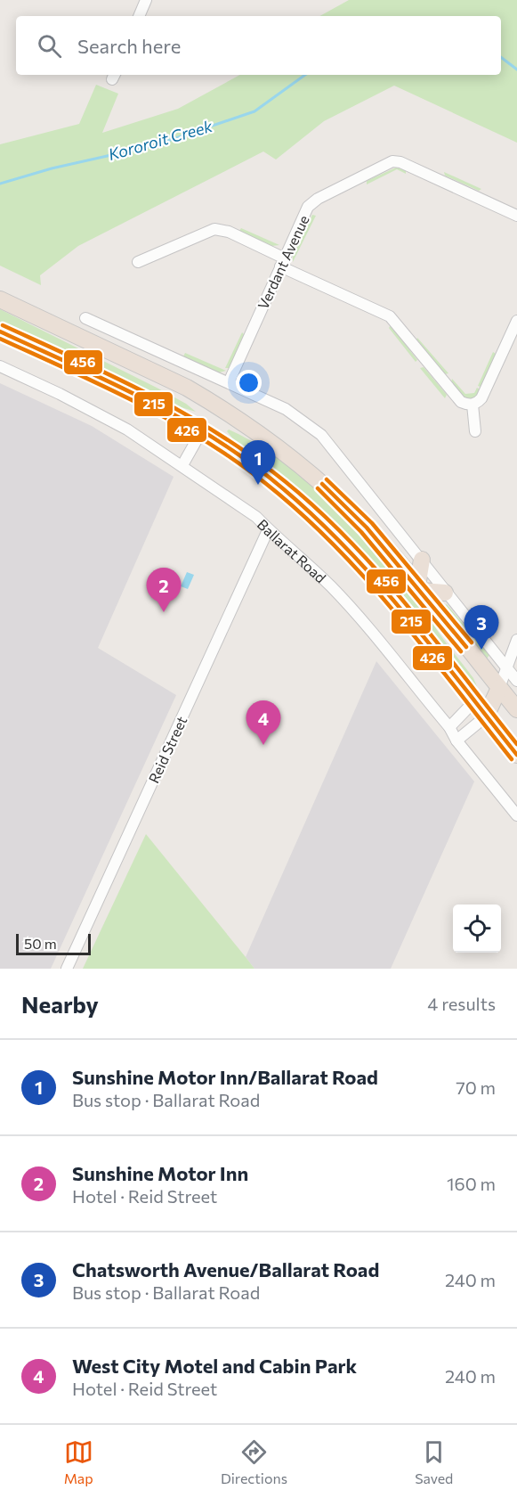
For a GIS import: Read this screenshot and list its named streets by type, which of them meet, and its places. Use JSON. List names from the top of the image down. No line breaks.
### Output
{"streets":{"street":["Verdant Avenue","Ballarat Road","Reid Street"]},"crossings":[["Ballarat Road","Reid Street"]],"water":["Kororoit Creek"],"lines":["transit line 456","transit line 215","transit line 426"],"scale_bar":"50 m","page":{"search":"Search here","pins":["1","2","3","4"],"scale":"50 m","heading":["Nearby","4 results"],"list":[{"mark":"1","name":"Sunshine Motor Inn/Ballarat Road","note":"Bus stop · Ballarat Road","value":"70 m"},{"mark":"2","name":"Sunshine Motor Inn","note":"Hotel · Reid Street","value":"160 m"},{"mark":"3","name":"Chatsworth Avenue/Ballarat Road","note":"Bus stop · Ballarat Road","value":"240 m"},{"mark":"4","name":"West City Motel and Cabin Park","note":"Hotel · Reid Street","value":"240 m"}],"nav":["Map","Directions","Saved"]}}
